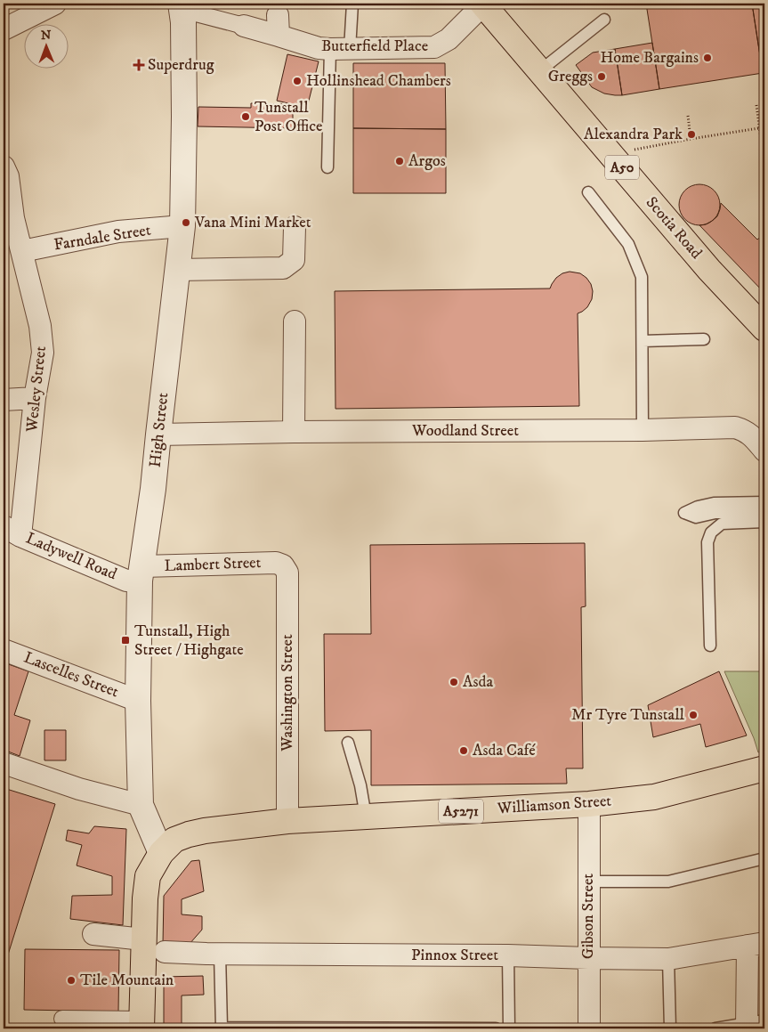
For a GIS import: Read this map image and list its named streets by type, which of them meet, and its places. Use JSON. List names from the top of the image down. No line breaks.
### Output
{"streets":{"main road":["A50","Scotia Road","Williamson Street","A5271"],"street":["Butterfield Place","Farndale Street","Wesley Street","High Street","Woodland Street","Ladywell Road","Lambert Street","Lascelles Street","Washington Street","Gibson Street","Pinnox Street"]},"crossings":[["Butterfield Place","Scotia Road"],["Butterfield Place","High Street"],["Farndale Street","Wesley Street"],["Farndale Street","High Street"],["Wesley Street","Ladywell Road"],["High Street","Woodland Street"],["High Street","Ladywell Road"],["High Street","Lambert Street"],["High Street","Lascelles Street"],["High Street","Williamson Street"],["High Street","A5271"],["Ladywell Road","Lambert Street"],["Lambert Street","Washington Street"],["Washington Street","Williamson Street"],["Williamson Street","A5271"],["Williamson Street","Gibson Street"],["A5271","Pinnox Street"],["Gibson Street","Pinnox Street"]],"places":{"other":["Home Bargains","Greggs","Hollinshead Chambers","Tunstall Post Office","Alexandra Park","Argos","Vana Mini Market","Asda","Mr Tyre Tunstall","Asda Café","Tile Mountain"],"health":["Superdrug"],"transit":["Tunstall, High Street / Highgate"]},"north":"top"}
